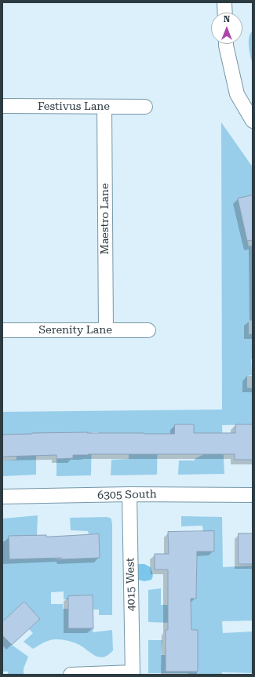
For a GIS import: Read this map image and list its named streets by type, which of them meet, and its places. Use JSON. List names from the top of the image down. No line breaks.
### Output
{"streets":{"street":["Festivus Lane","Maestro Lane","Serenity Lane","6305 South","4015 West"]},"crossings":[["Festivus Lane","Maestro Lane"],["Maestro Lane","Serenity Lane"],["6305 South","4015 West"]],"north":"top"}
